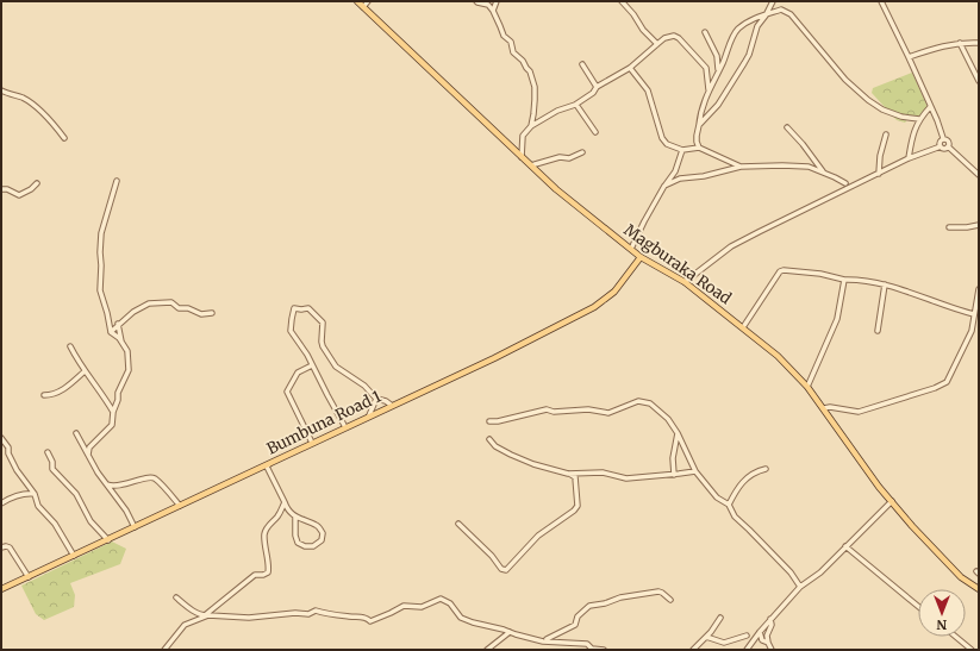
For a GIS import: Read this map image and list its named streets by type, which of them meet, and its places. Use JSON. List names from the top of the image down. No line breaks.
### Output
{"streets":{"main road":["Magburaka Road","Bumbuna Road 1"]},"crossings":[["Magburaka Road","Bumbuna Road 1"]],"north":"bottom"}
